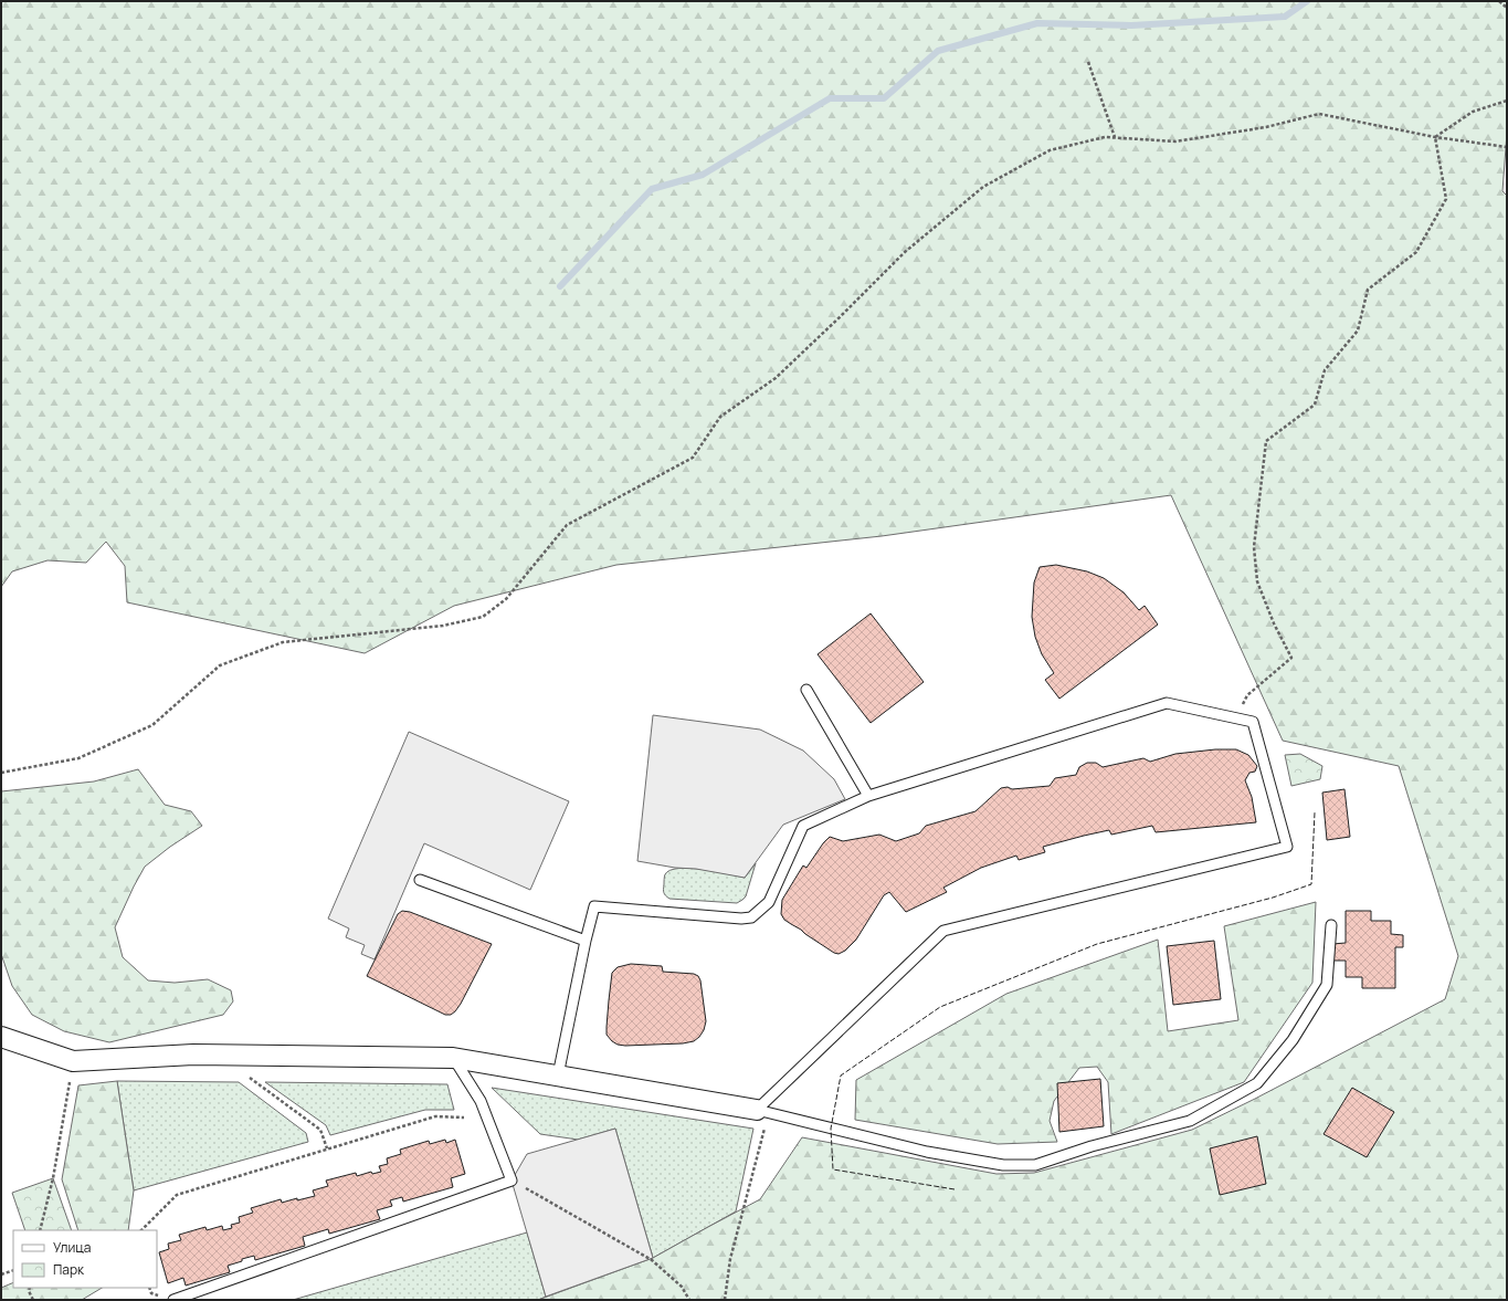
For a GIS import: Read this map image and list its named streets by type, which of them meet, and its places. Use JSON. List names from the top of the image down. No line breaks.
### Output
{"legend":["Улица","Парк"]}
